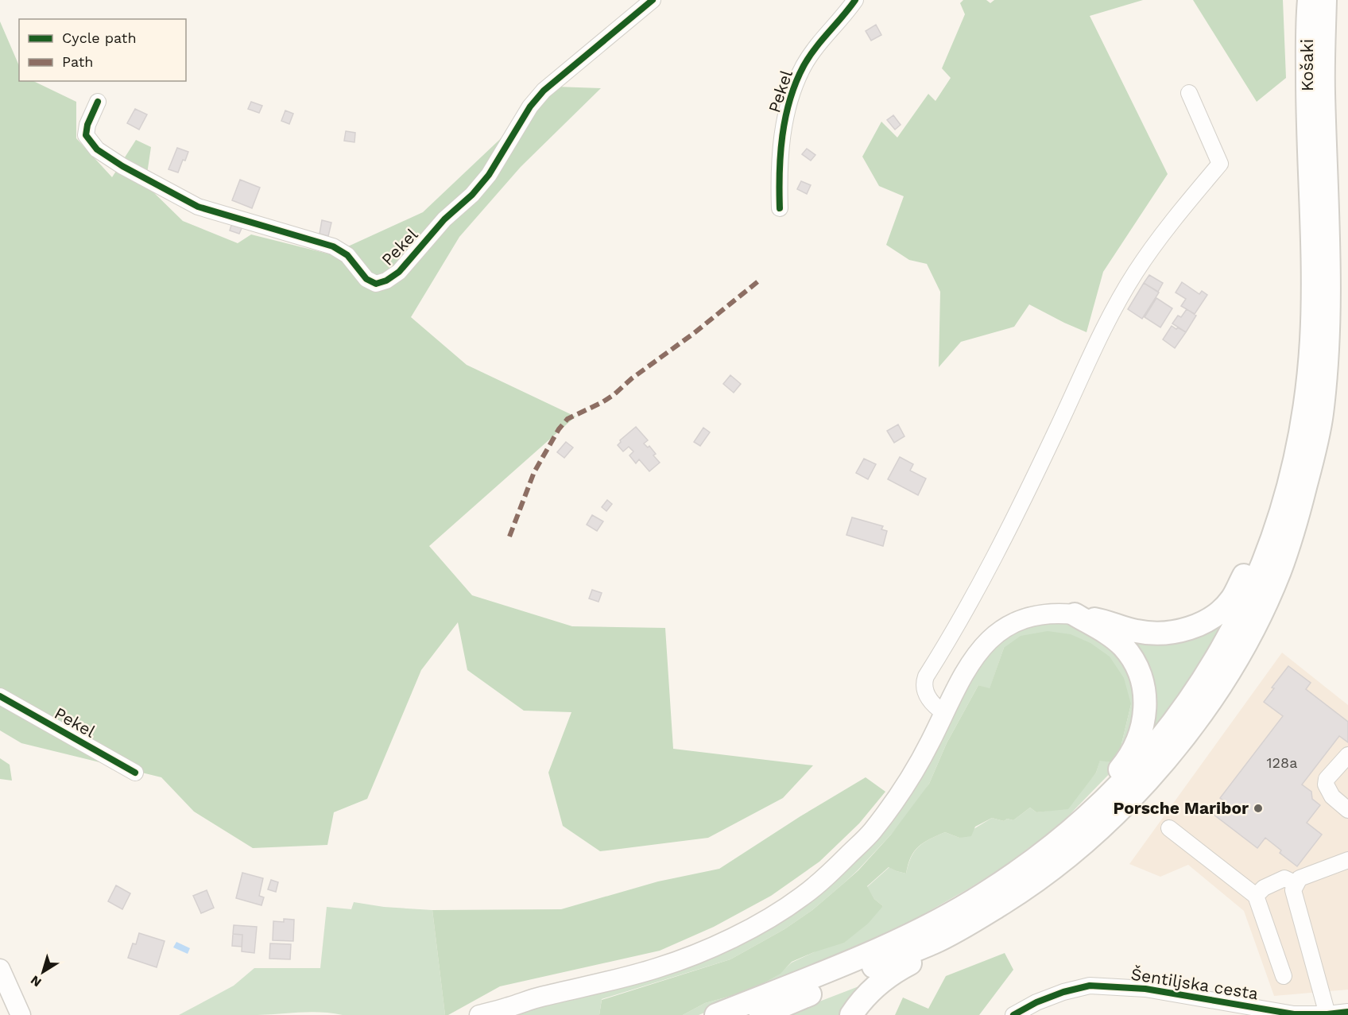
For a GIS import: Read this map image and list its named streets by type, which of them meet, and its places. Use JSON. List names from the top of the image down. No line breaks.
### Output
{"streets":{"highway":["Košaki"],"street":["Pekel","Šentiljska cesta"]},"places":["Porsche Maribor"],"house_numbers":["128a"],"legend":["Cycle path","Path"],"north":"bottom left"}
